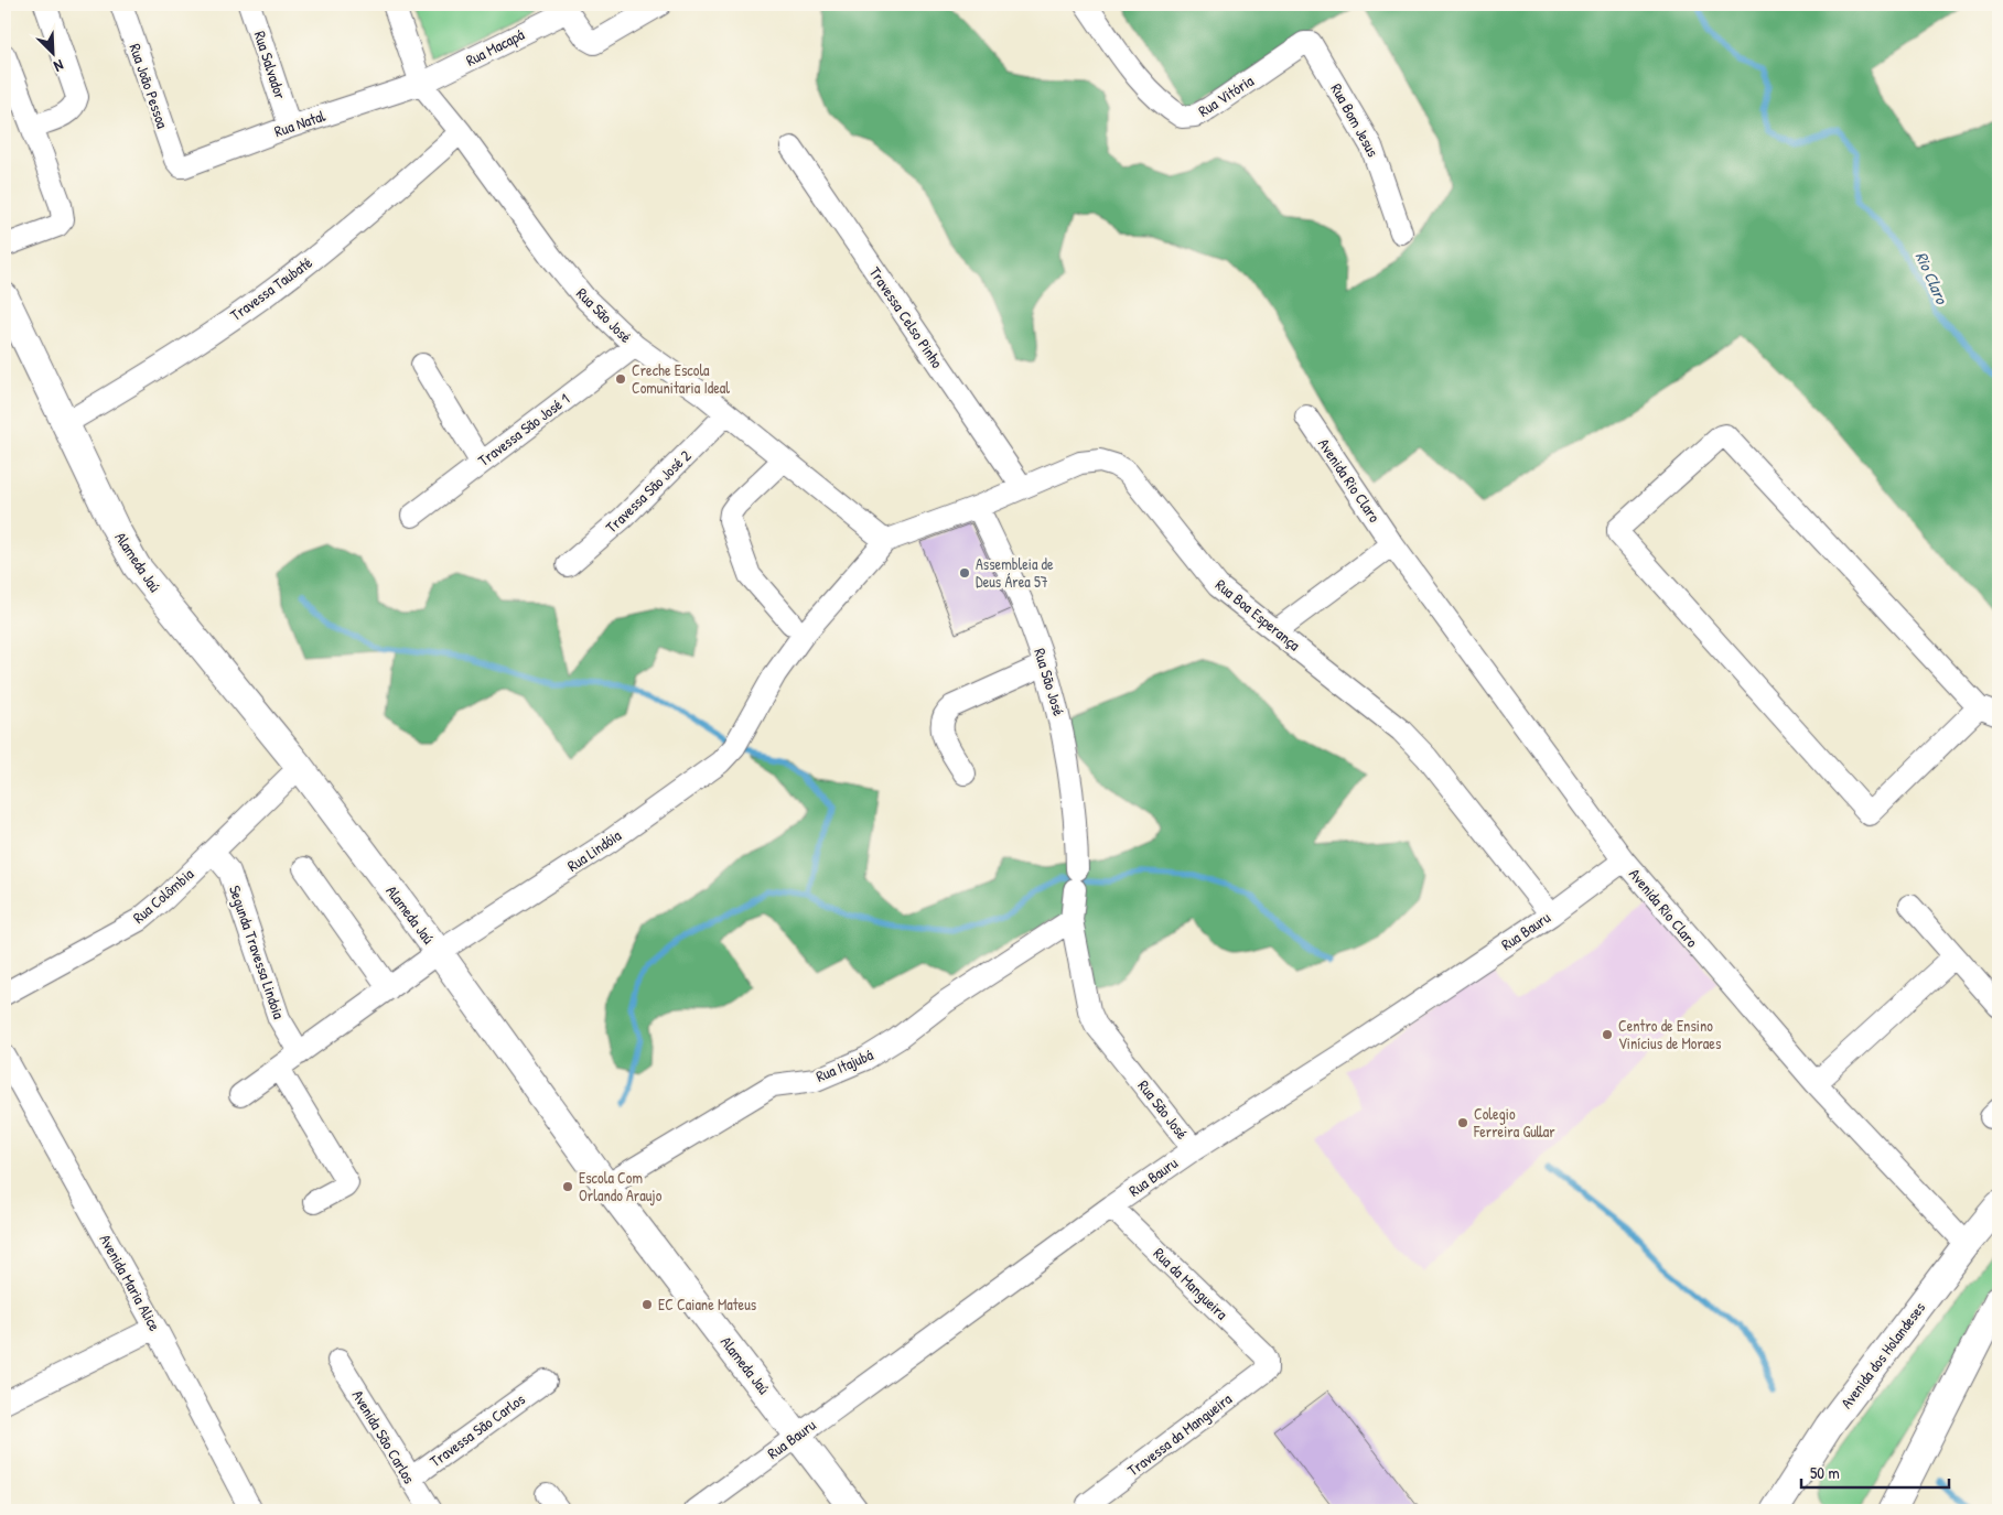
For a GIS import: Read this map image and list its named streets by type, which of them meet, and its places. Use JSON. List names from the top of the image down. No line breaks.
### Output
{"streets":{"main road":["Alameda Jaú","Avenida dos Holandeses"],"street":["Rua Macapá","Rua Salvador","Rua João Pessoa","Rua Vitória","Rua Bom Jesus","Rua Natal","Travessa Taubaté","Rua São José","Travessa Celso Pinho","Travessa São José 1","Avenida Rio Claro","Travessa São José 2","Rua Boa Esperança","Rua Lindóia","Rua Colômbia","Rua Bauru","Segunda Travessa Lindoia","Rua Itajubá","Avenida Maria Alice","Rua da Mangueira","Travessa São Carlos","Travessa da Mangueira","Avenida São Carlos"]},"crossings":[["Rua Macapá","Rua Natal"],["Rua Macapá","Rua São José"],["Rua Salvador","Rua Natal"],["Rua João Pessoa","Rua Natal"],["Rua Vitória","Rua Bom Jesus"],["Rua Natal","Rua São José"],["Travessa Taubaté","Rua São José"],["Travessa Taubaté","Alameda Jaú"],["Rua São José","Travessa São José 1"],["Rua São José","Travessa São José 2"],["Rua São José","Rua Boa Esperança"],["Rua São José","Rua Lindóia"],["Rua São José","Rua Bauru"],["Rua São José","Rua Itajubá"],["Travessa Celso Pinho","Rua Boa Esperança"],["Avenida Rio Claro","Rua Bauru"],["Avenida Rio Claro","Avenida dos Holandeses"],["Alameda Jaú","Rua Lindóia"],["Alameda Jaú","Rua Colômbia"],["Alameda Jaú","Rua Bauru"],["Alameda Jaú","Rua Itajubá"],["Rua Boa Esperança","Rua Lindóia"],["Rua Boa Esperança","Rua Bauru"],["Rua Lindóia","Segunda Travessa Lindoia"],["Rua Colômbia","Segunda Travessa Lindoia"],["Rua Bauru","Rua da Mangueira"],["Rua da Mangueira","Travessa da Mangueira"],["Travessa São Carlos","Avenida São Carlos"]],"water":["Rio Claro"],"places":["Creche Escola Comunitaria Ideal","Assembleia de Deus Área 57","Centro de Ensino Vinícius de Moraes","Colegio Ferreira Gullar","Escola Com Orlando Araujo","EC Caiane Mateus"],"scale_bar":"50 m","north":"bottom right"}
